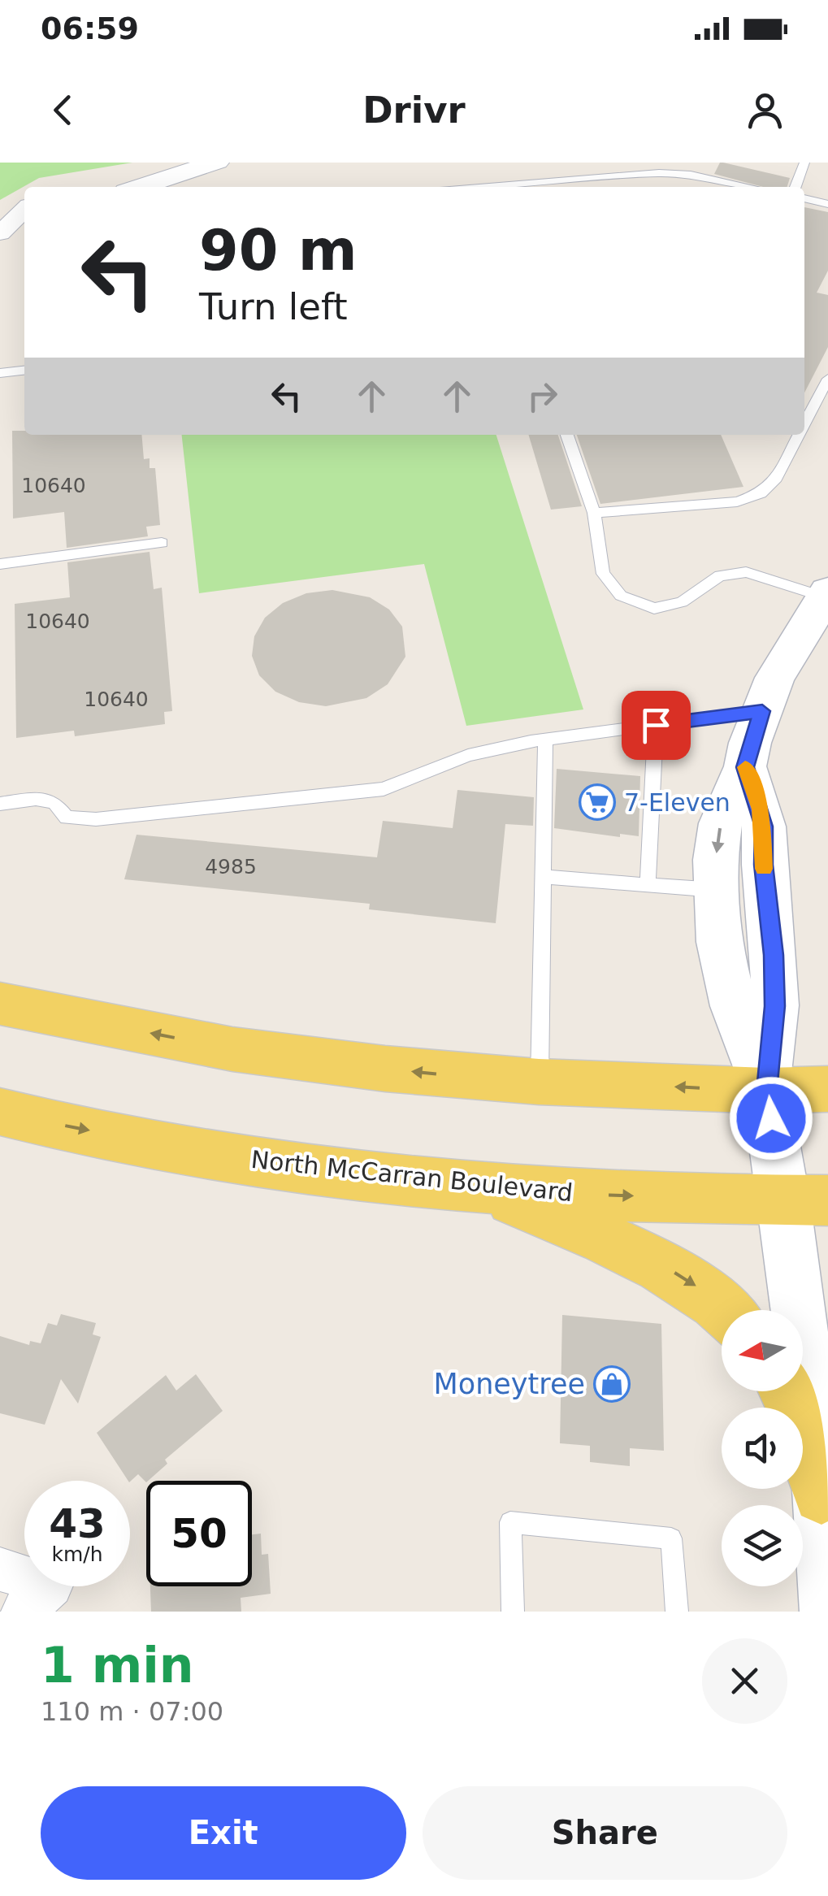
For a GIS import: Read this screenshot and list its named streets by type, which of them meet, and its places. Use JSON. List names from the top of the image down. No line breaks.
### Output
{"streets":{"main road":["North McCarran Boulevard"]},"places":{"supermarket":["7-Eleven"],"shop":["Moneytree"]},"house_numbers":["10640","10640","10640","4985"],"north":"left","page":{"status":"06:59","header":"Drivr","turn":["90 m","Turn left"],"speed":"43 km/h","limit":"50","heading":["1 min","110 m · 07:00"],"buttons":["Exit","Share"]}}
